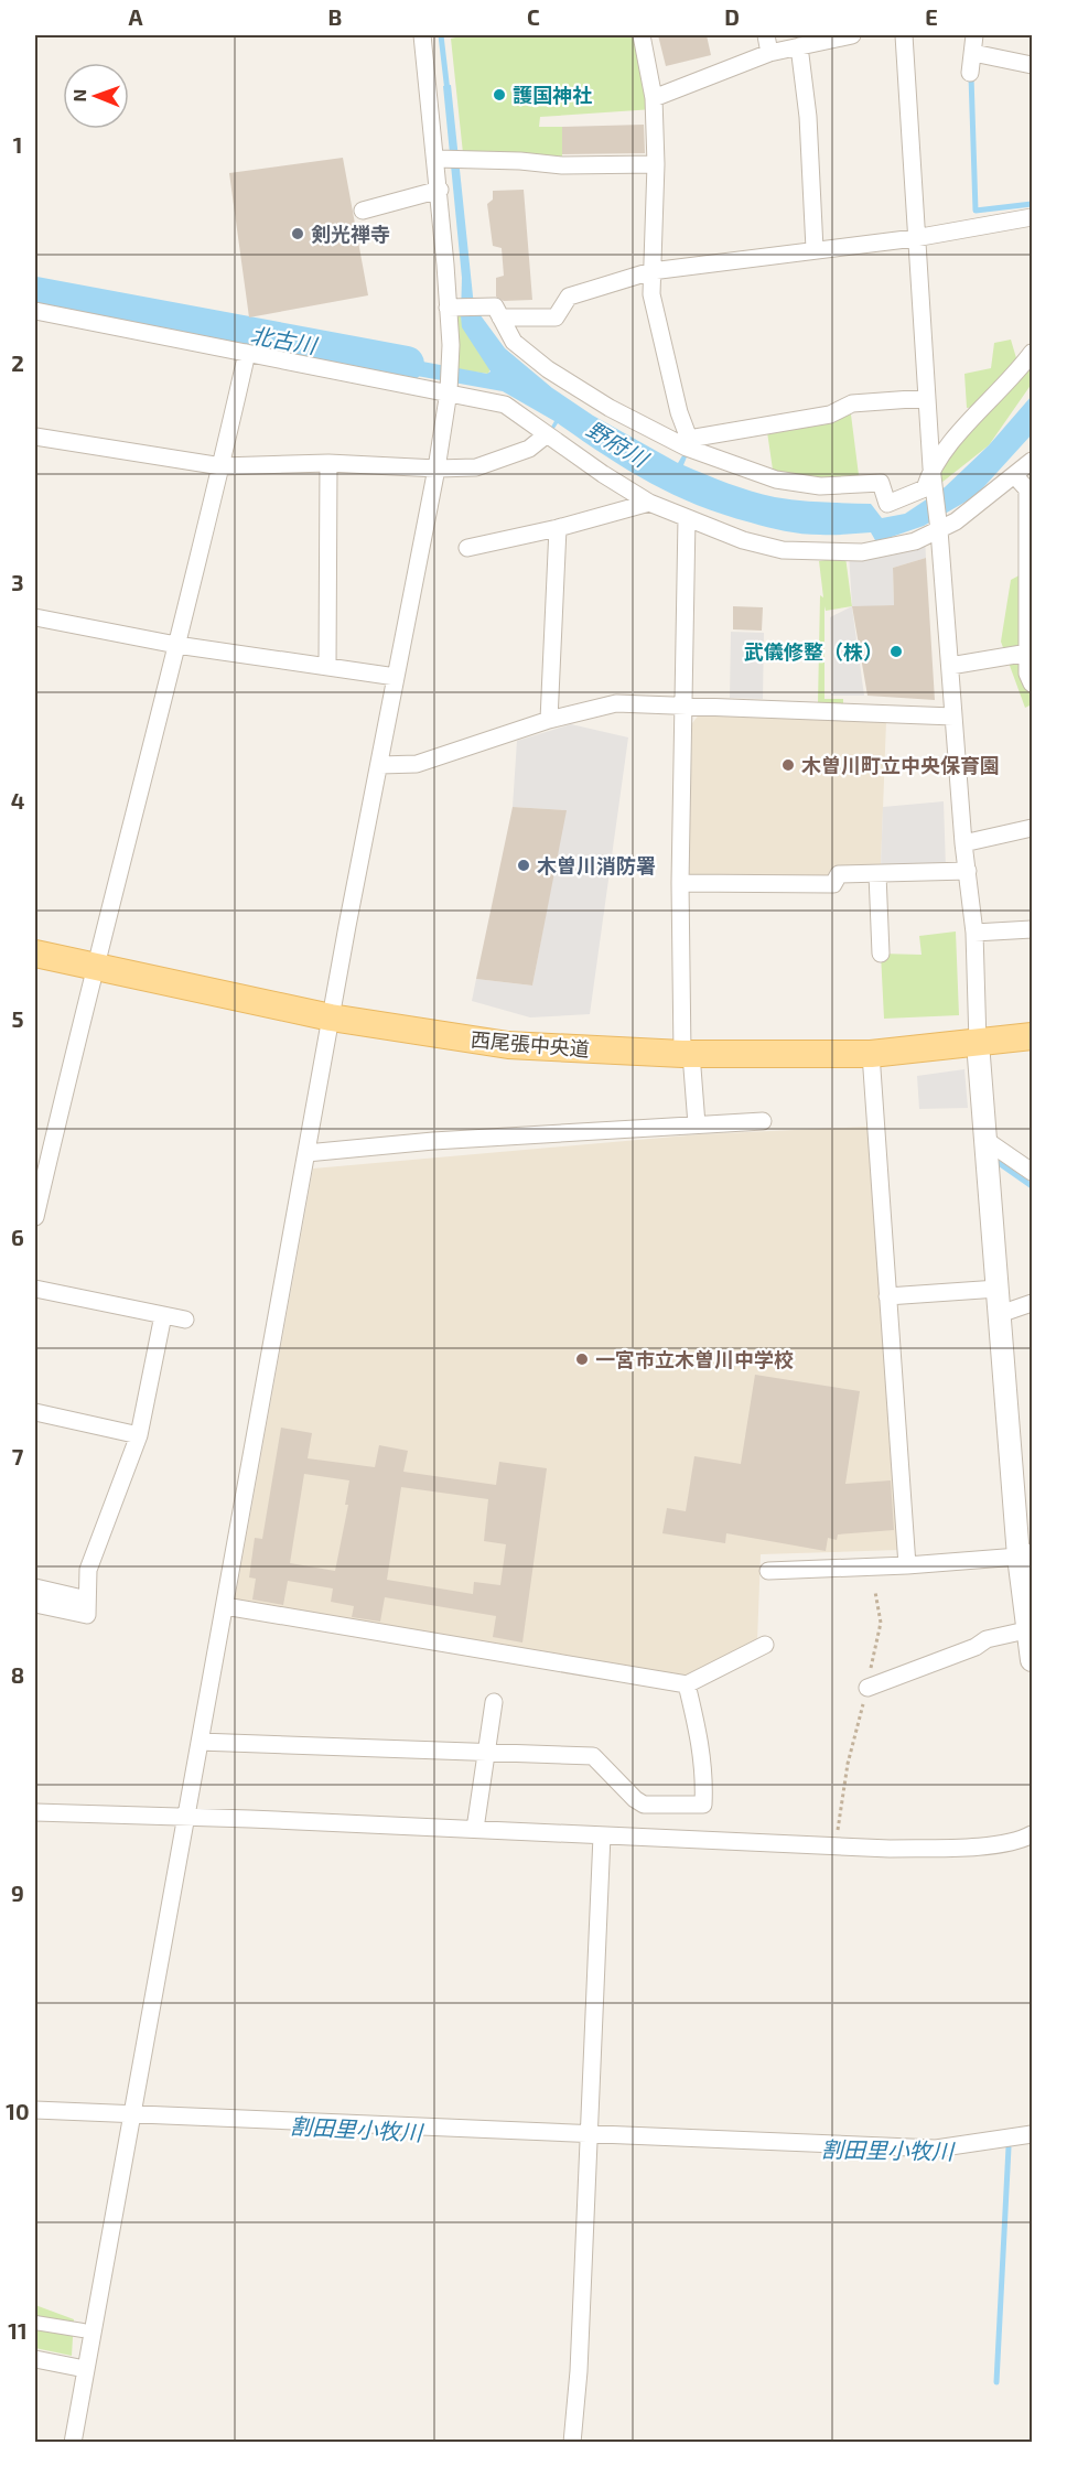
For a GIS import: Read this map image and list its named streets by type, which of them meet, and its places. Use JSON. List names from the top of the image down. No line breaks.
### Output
{"streets":{"main road":["西尾張中央道"]},"water":["北古川","野府川","割田里小牧川"],"places":["護国神社","剣光禅寺","武儀修整（株）","木曽川町立中央保育園","木曽川消防署","一宮市立木曽川中学校"],"north":"left","grid":{"columns":["A","B","C","D","E"],"rows":["1","2","3","4","5","6","7","8","9","10","11"]}}
